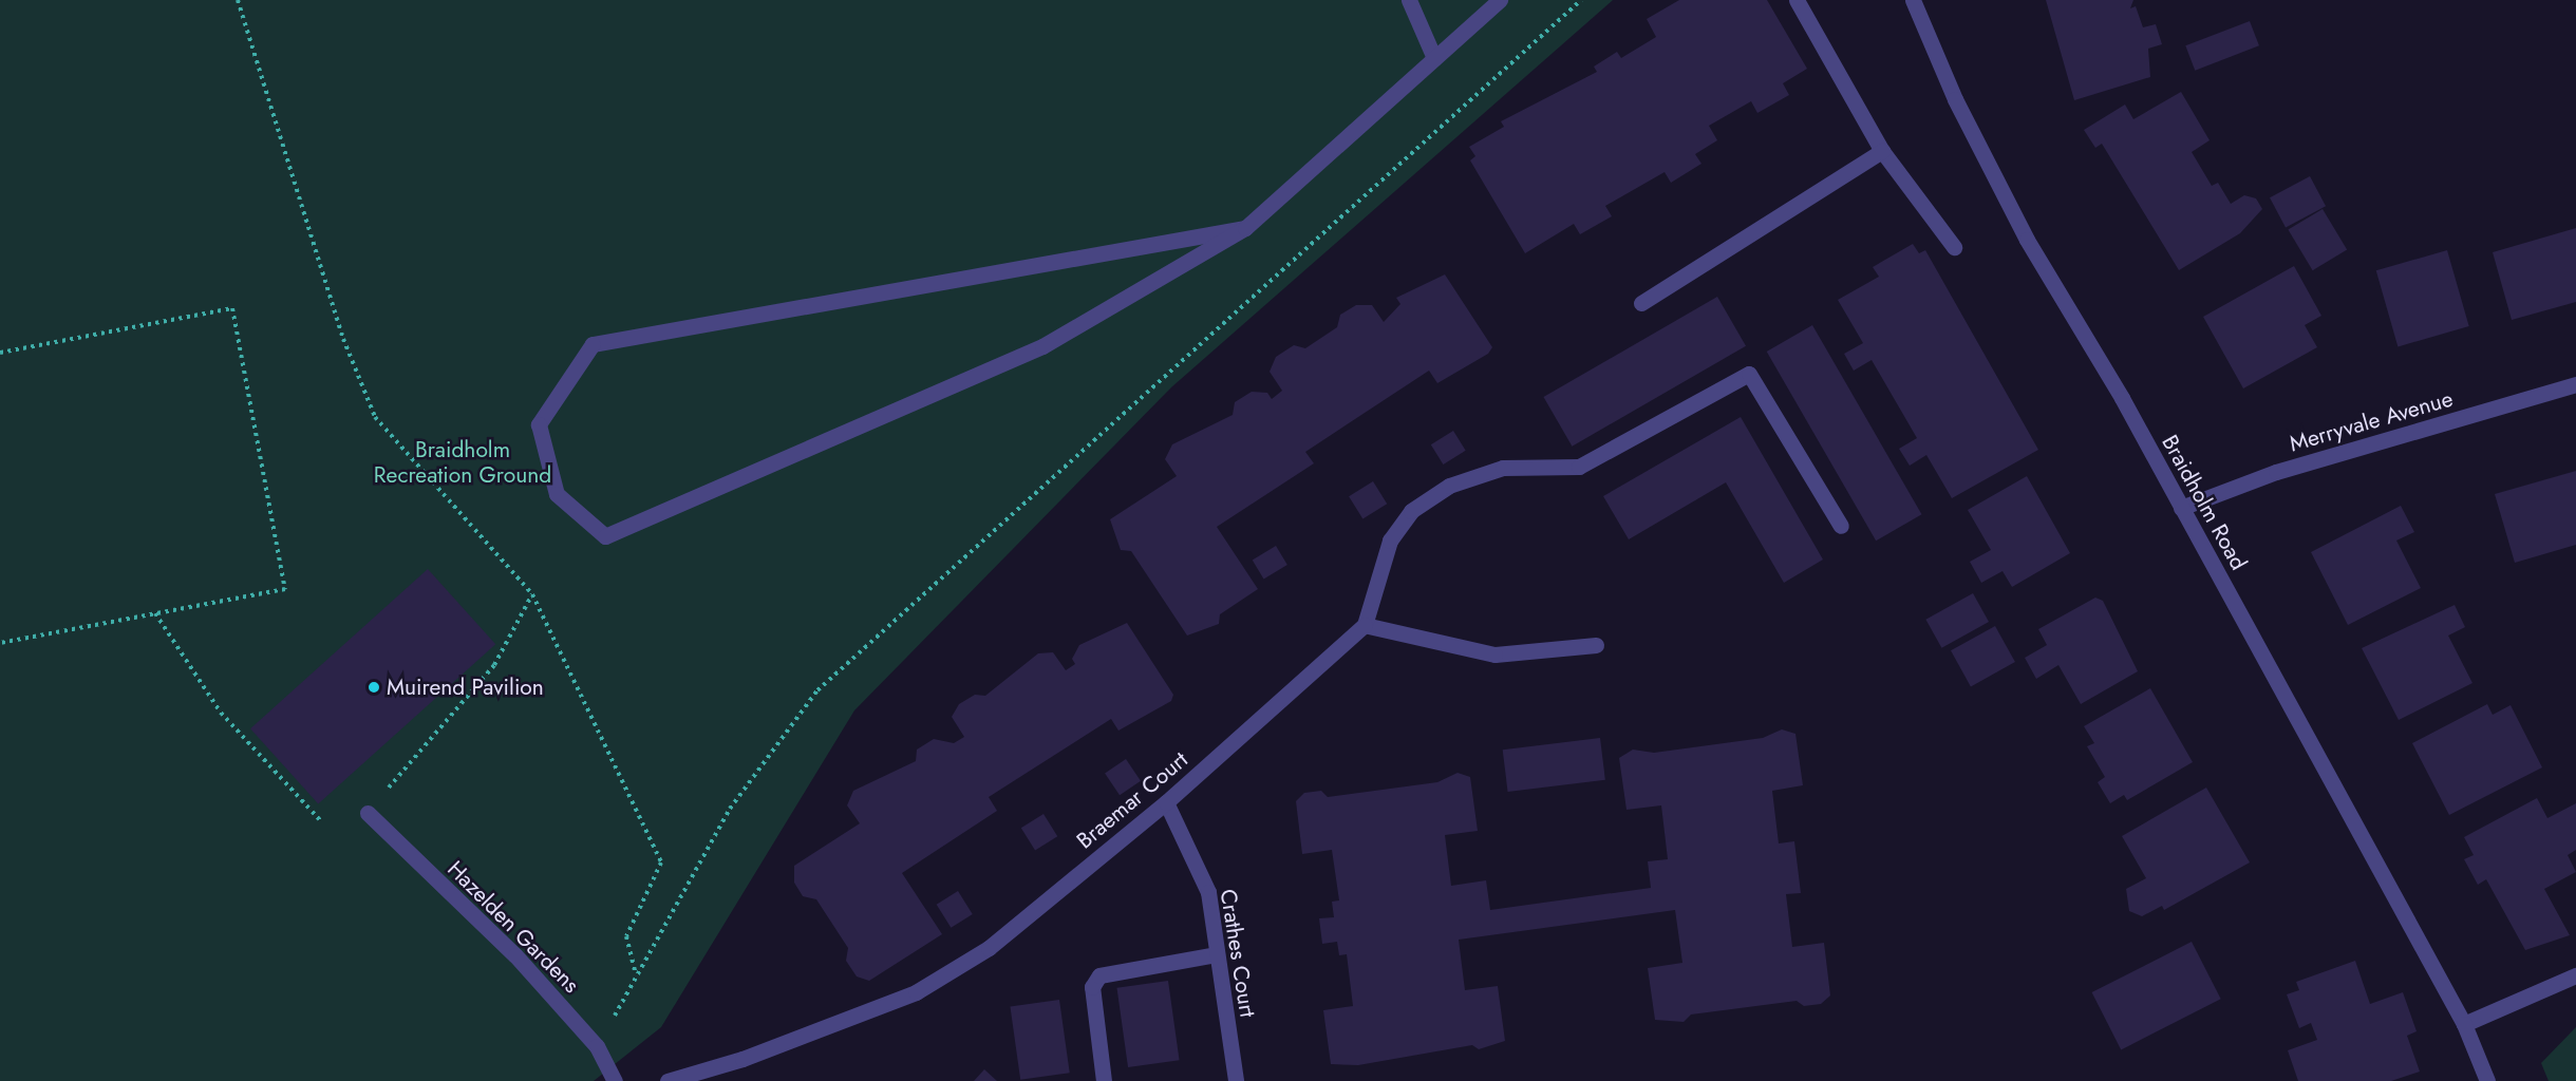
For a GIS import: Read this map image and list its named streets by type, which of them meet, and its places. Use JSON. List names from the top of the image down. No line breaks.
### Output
{"streets":{"street":["Merryvale Avenue","Braidholm Road","Braemar Court","Hazelden Gardens","Crathes Court"]},"crossings":[["Merryvale Avenue","Braidholm Road"],["Braemar Court","Crathes Court"]],"parks":["Braidholm Recreation Ground"],"places":["Muirend Pavilion"]}
